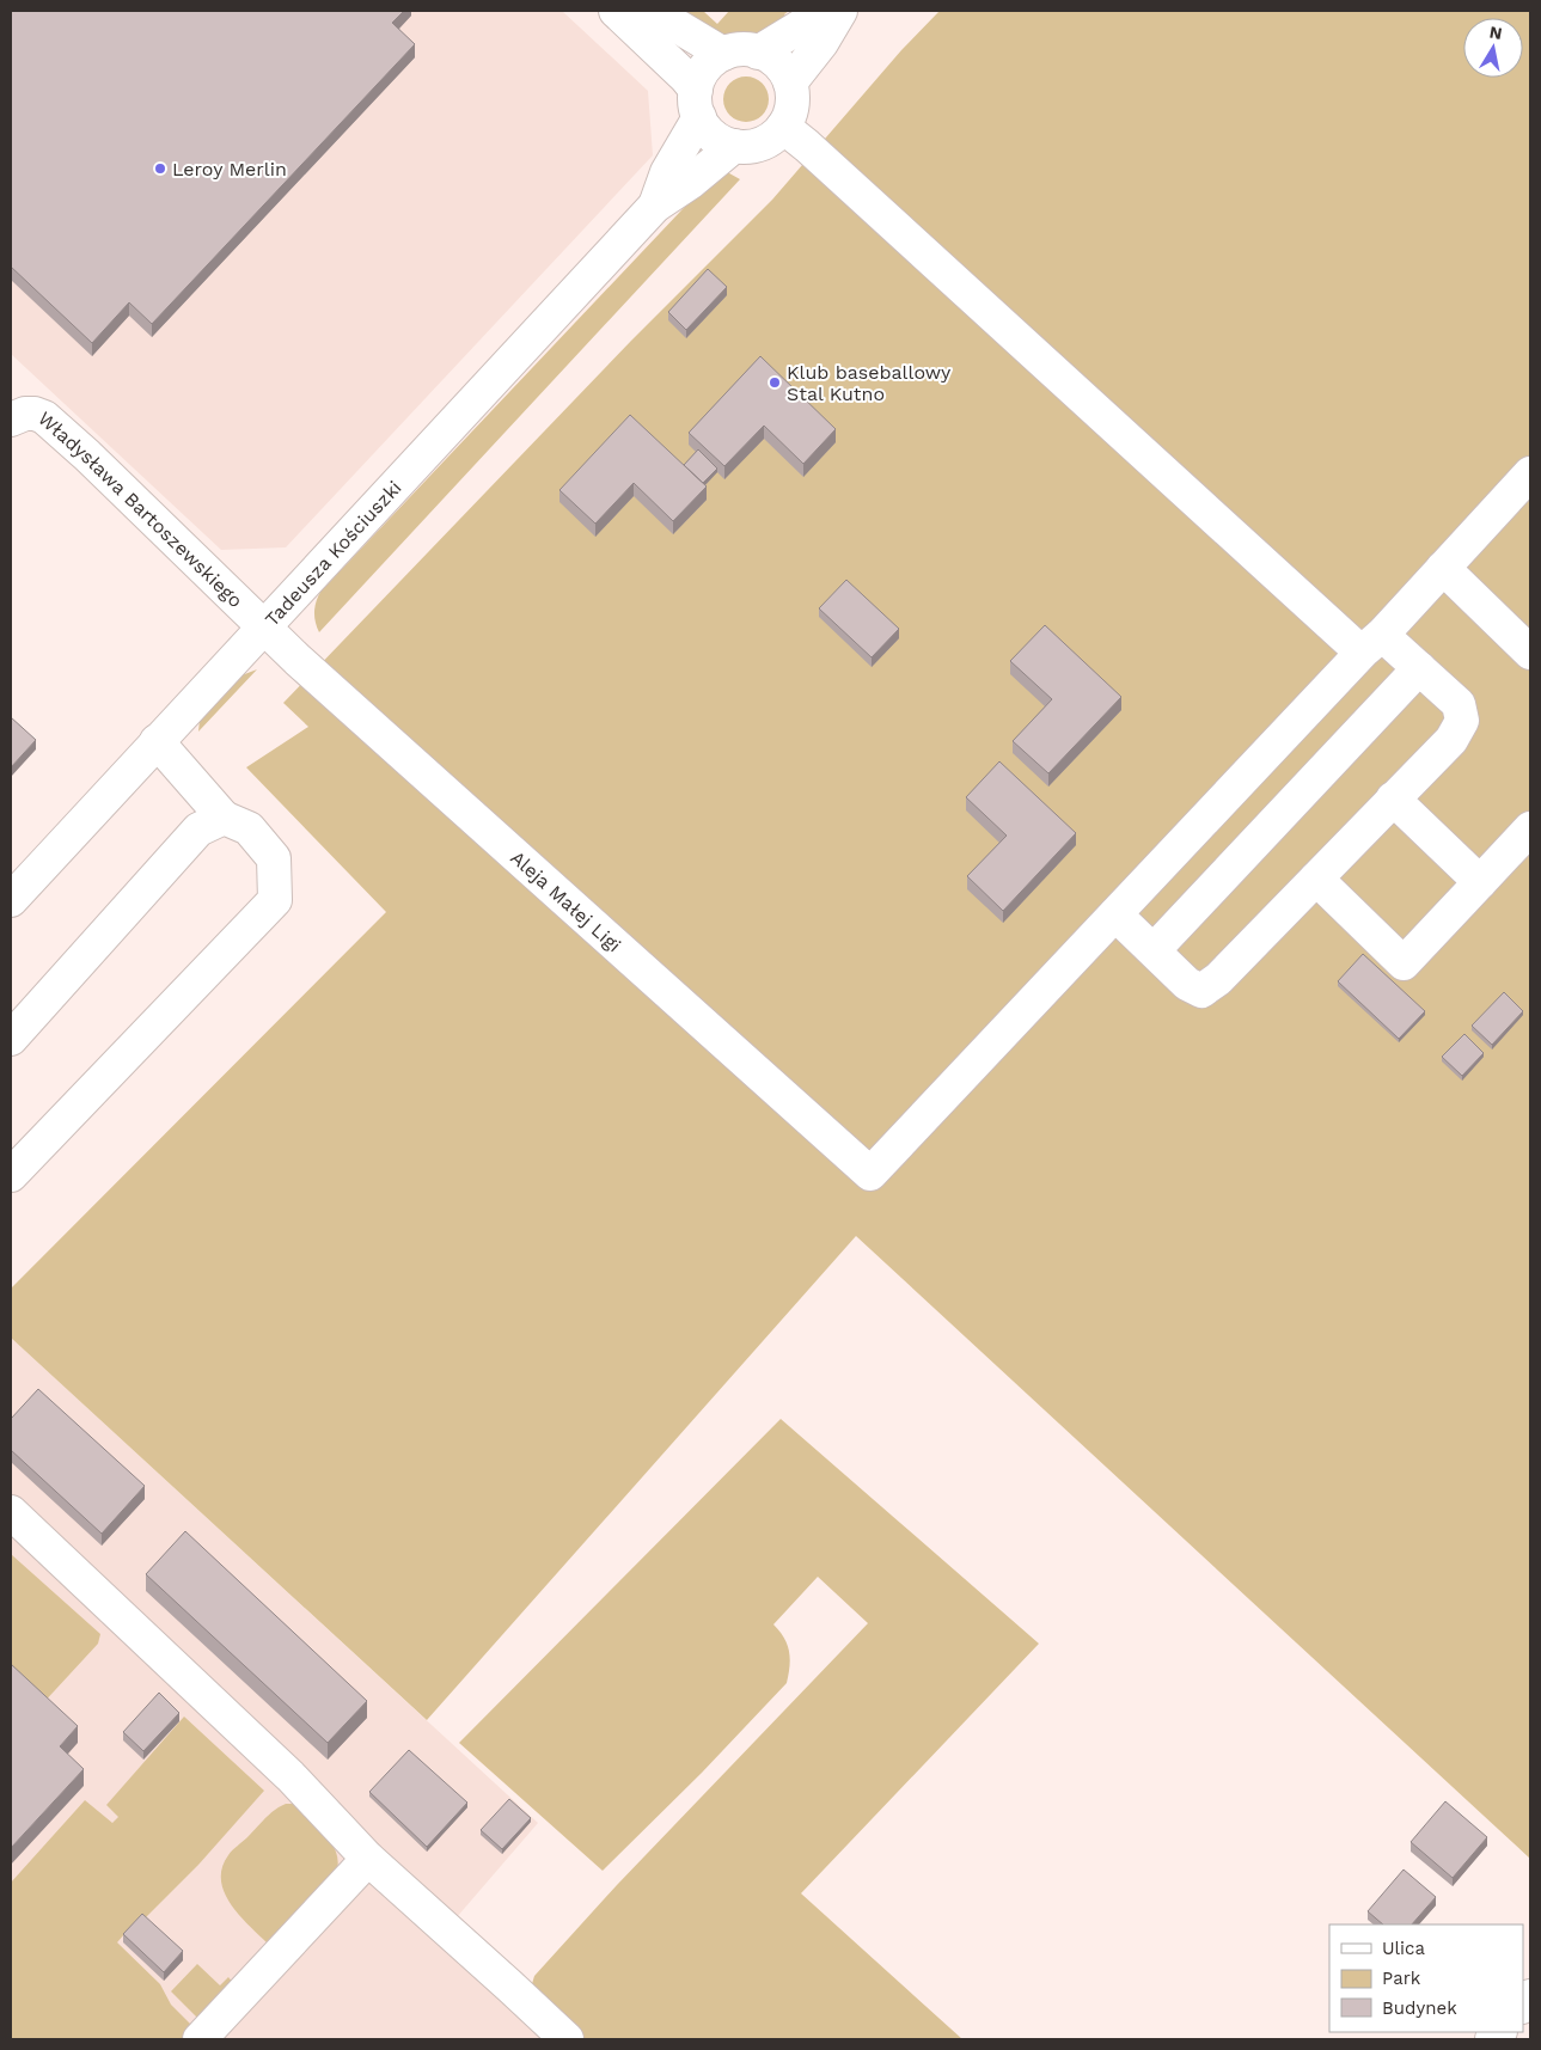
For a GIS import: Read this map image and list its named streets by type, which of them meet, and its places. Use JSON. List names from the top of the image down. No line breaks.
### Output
{"streets":{"street":["Władysława Bartoszewskiego","Tadeusza Kościuszki","Aleja Małej Ligi"]},"crossings":[["Władysława Bartoszewskiego","Tadeusza Kościuszki"],["Władysława Bartoszewskiego","Aleja Małej Ligi"],["Tadeusza Kościuszki","Aleja Małej Ligi"]],"places":["Leroy Merlin","Klub baseballowy Stal Kutno"],"legend":["Ulica","Park","Budynek"],"north":"top"}
